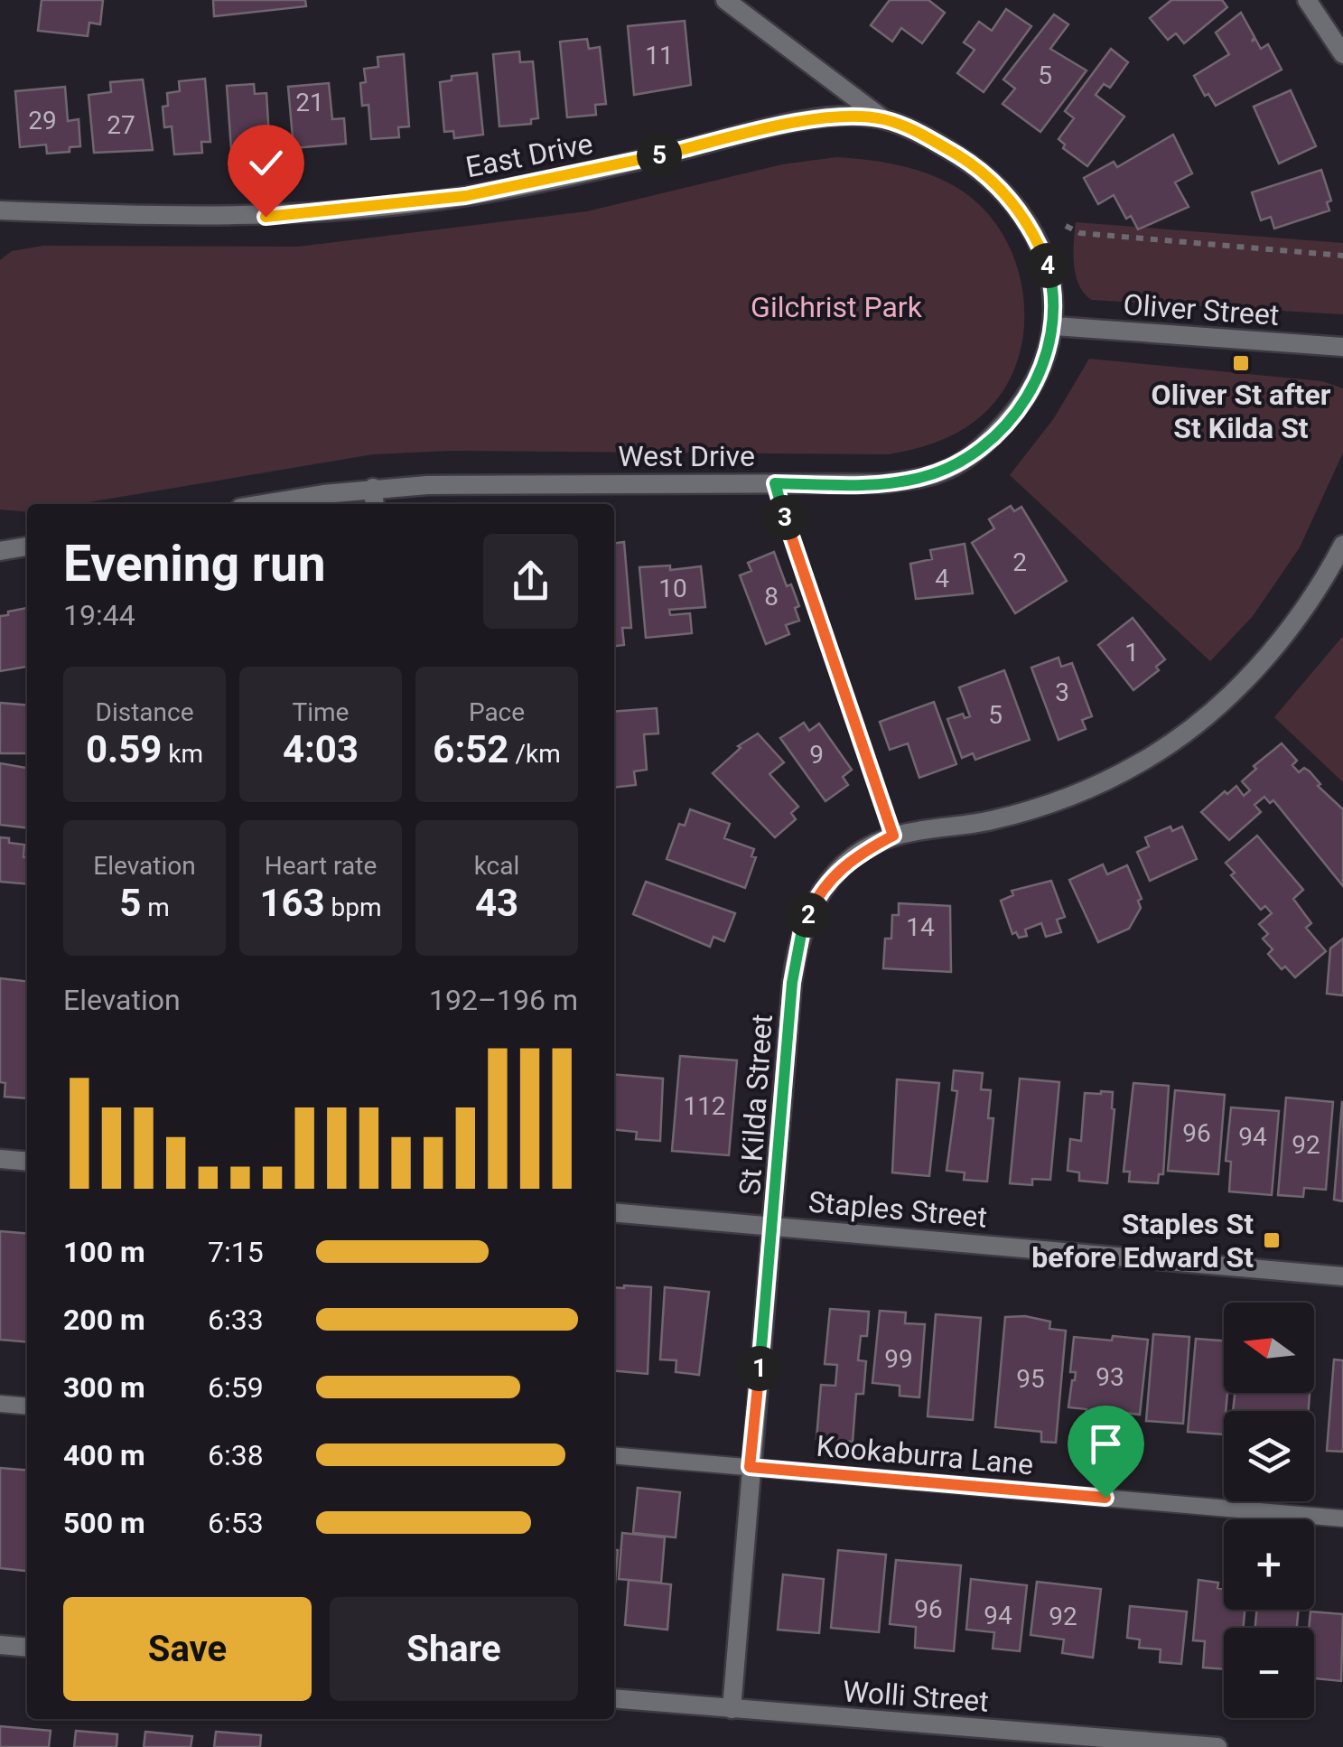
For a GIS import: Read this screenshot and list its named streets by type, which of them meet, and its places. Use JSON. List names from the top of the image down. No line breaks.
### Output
{"streets":{"street":["East Drive","Oliver Street","West Drive","St Kilda Street","Staples Street","Wolli Street"],"lane":["Kookaburra Lane"]},"crossings":[["East Drive","Oliver Street"],["East Drive","West Drive"],["Oliver Street","West Drive"],["St Kilda Street","Staples Street"],["St Kilda Street","Kookaburra Lane"],["St Kilda Street","Wolli Street"]],"parks":["Gilchrist Park"],"places":{"transit":["Oliver St after St Kilda St","Staples St before Edward St"]},"house_numbers":["11","5","21","29","27","2","4","10","8","1","3","5","9","14","112","96","94","92","99","93","95","96","94","92"],"north":"left","page":{"pins":["5","4","3","2","1"],"heading":["Evening run","19:44"],"stats":[["Distance","0.59 km"],["Time","4:03"],["Pace","6:52 /km"],["Elevation","5 m"],["Heart rate","163 bpm"],["kcal","43"]],"chart":["Elevation","192–196 m"],"list":[{"name":"100 m","note":"7:15"},{"name":"200 m","note":"6:33"},{"name":"300 m","note":"6:59"},{"name":"400 m","note":"6:38"},{"name":"500 m","note":"6:53"}],"map_buttons":["+","−"],"buttons":["Save","Share"]}}
